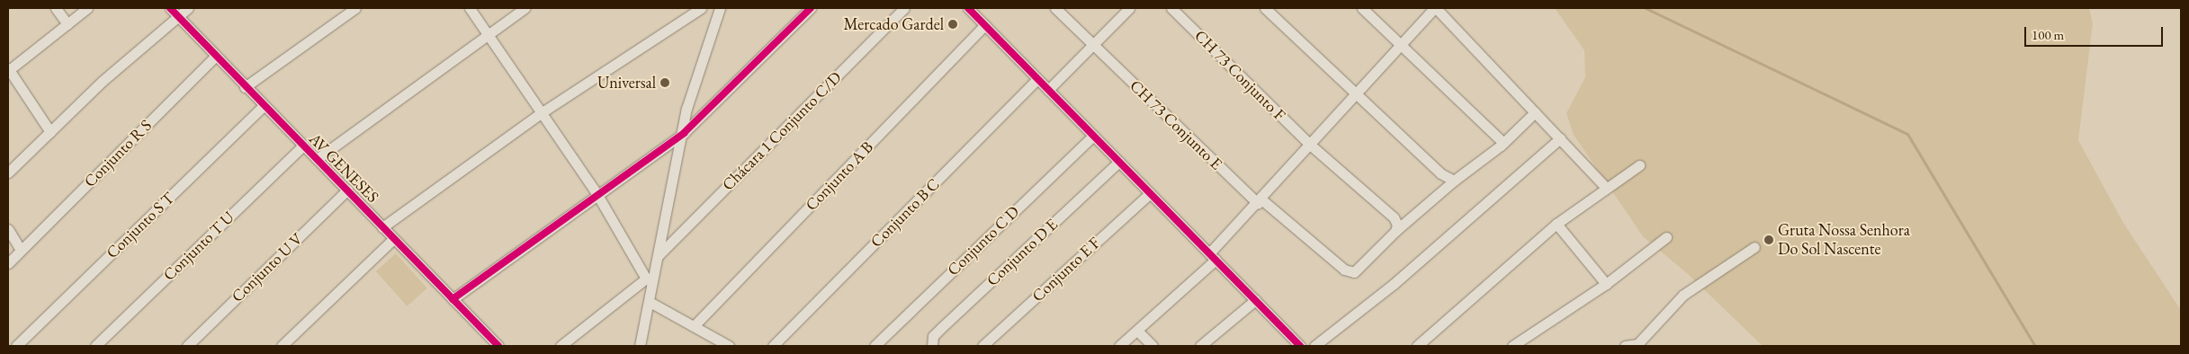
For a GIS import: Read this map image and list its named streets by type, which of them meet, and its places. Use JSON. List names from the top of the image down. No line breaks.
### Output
{"streets":{"street":["CH 73 Conjunto F","CH 73 Conjunto E","Chácara 1 Conjunto C/D","Conjunto R S","AV GENESES","Conjunto A B","Conjunto B C","Conjunto S T","Conjunto C D","Conjunto T U","Conjunto D E","Conjunto U V","Conjunto E F"]},"crossings":[["CH 73 Conjunto F","CH 73 Conjunto E"],["Conjunto R S","AV GENESES"],["AV GENESES","Conjunto S T"],["AV GENESES","Conjunto T U"],["AV GENESES","Conjunto U V"]],"places":["Mercado Gardel","Universal","Gruta Nossa Senhora Do Sol Nascente"],"scale_bar":"100 m"}
